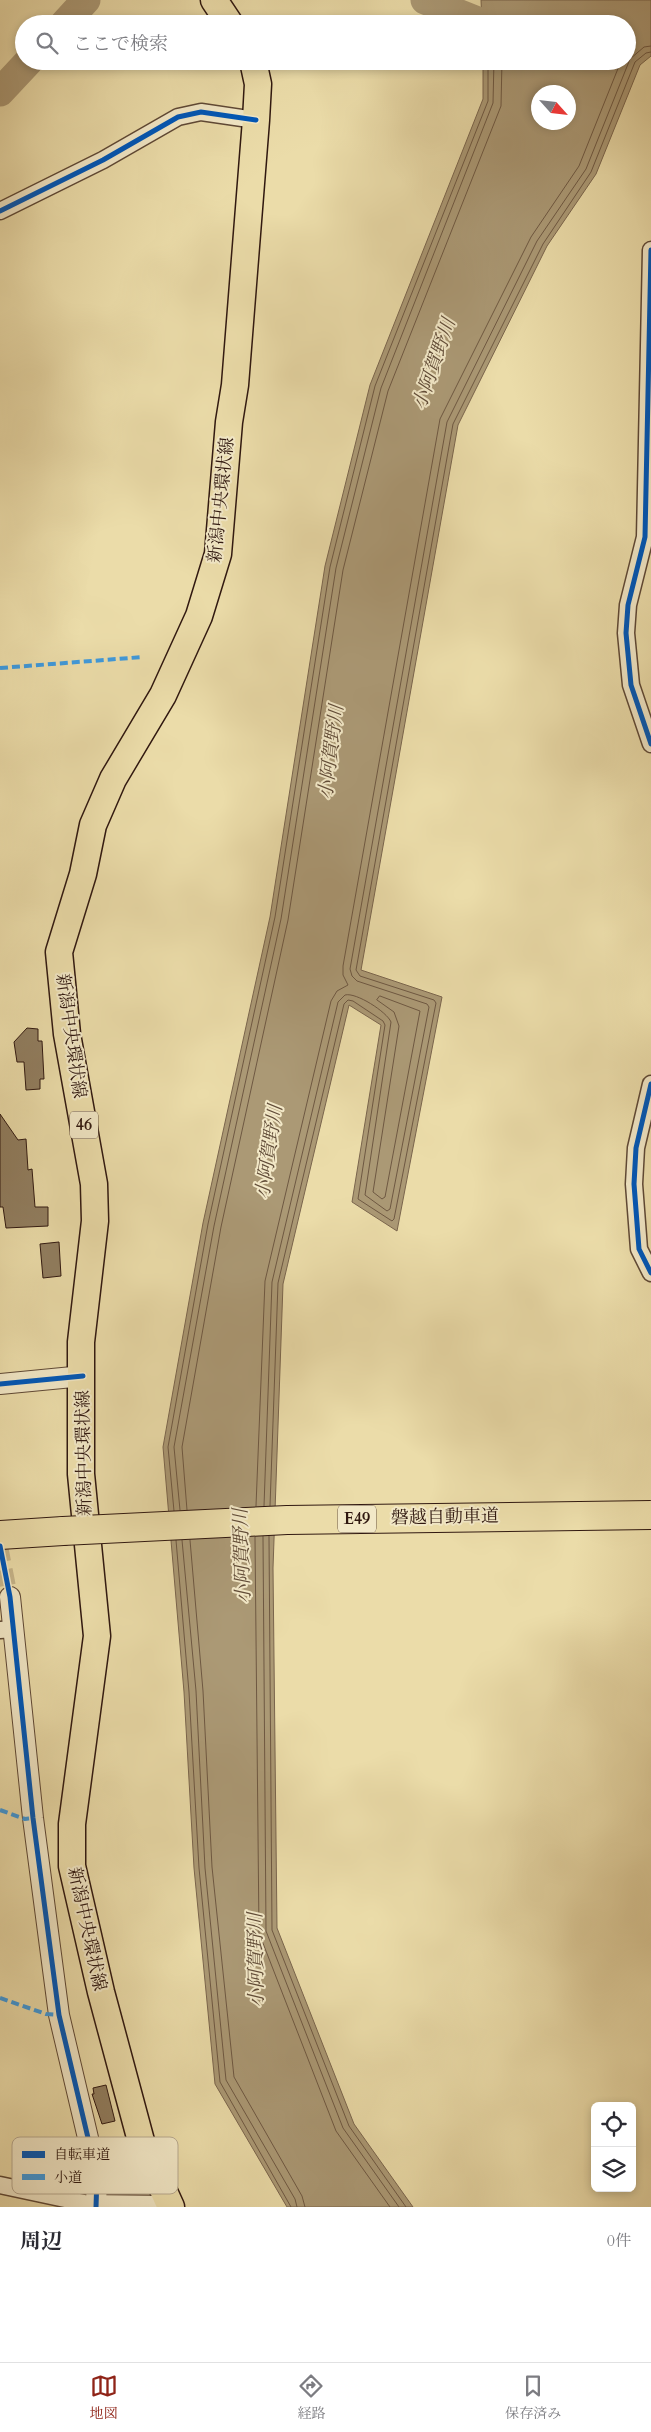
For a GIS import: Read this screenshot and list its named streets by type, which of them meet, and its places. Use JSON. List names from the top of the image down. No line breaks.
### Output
{"streets":{"highway":["磐越自動車道","E49"],"main road":["新潟中央環状線","46"]},"water":["小阿賀野川"],"legend":["自転車道","小道"],"north":"bottom right","page":{"search":"ここで検索","heading":["周辺","0件"],"nav":["地図","経路","保存済み"]}}
